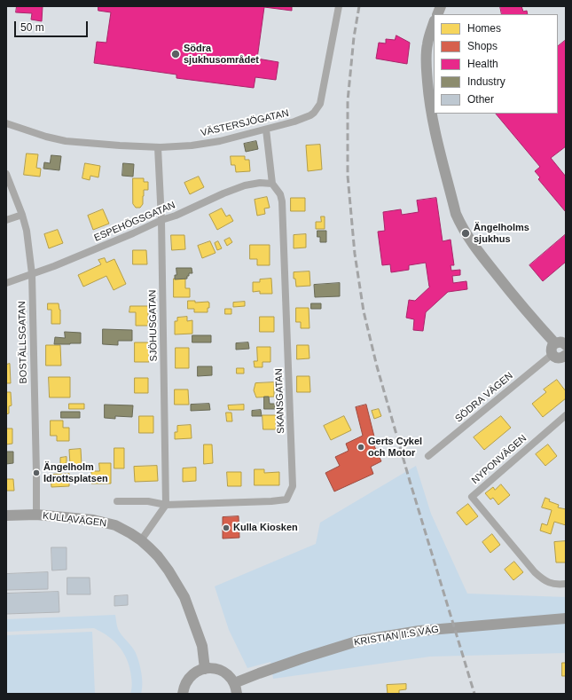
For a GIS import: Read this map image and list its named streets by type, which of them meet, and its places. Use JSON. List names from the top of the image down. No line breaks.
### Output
{"streets":{"street":["VÄSTERSJÖGATAN","ESPEHÖGSGATAN","SJÖHUSGATAN","BOSTÄLLSGATAN","SÖDRA VÄGEN","SKANSGATAN","NYPONVÄGEN","KULLAVÄGEN","KRISTIAN II:S VÄG"]},"crossings":[["VÄSTERSJÖGATAN","SJÖHUSGATAN"],["ESPEHÖGSGATAN","SJÖHUSGATAN"],["ESPEHÖGSGATAN","BOSTÄLLSGATAN"],["ESPEHÖGSGATAN","SKANSGATAN"],["SJÖHUSGATAN","SKANSGATAN"],["BOSTÄLLSGATAN","KULLAVÄGEN"]],"places":["Södra sjukhusområdet","Ängelholms sjukhus","Gerts Cykel och Motor","Ängelholm Idrottsplatsen","Kulla Kiosken"],"legend":["Homes","Shops","Health","Industry","Other"],"scale_bar":"50 m"}
